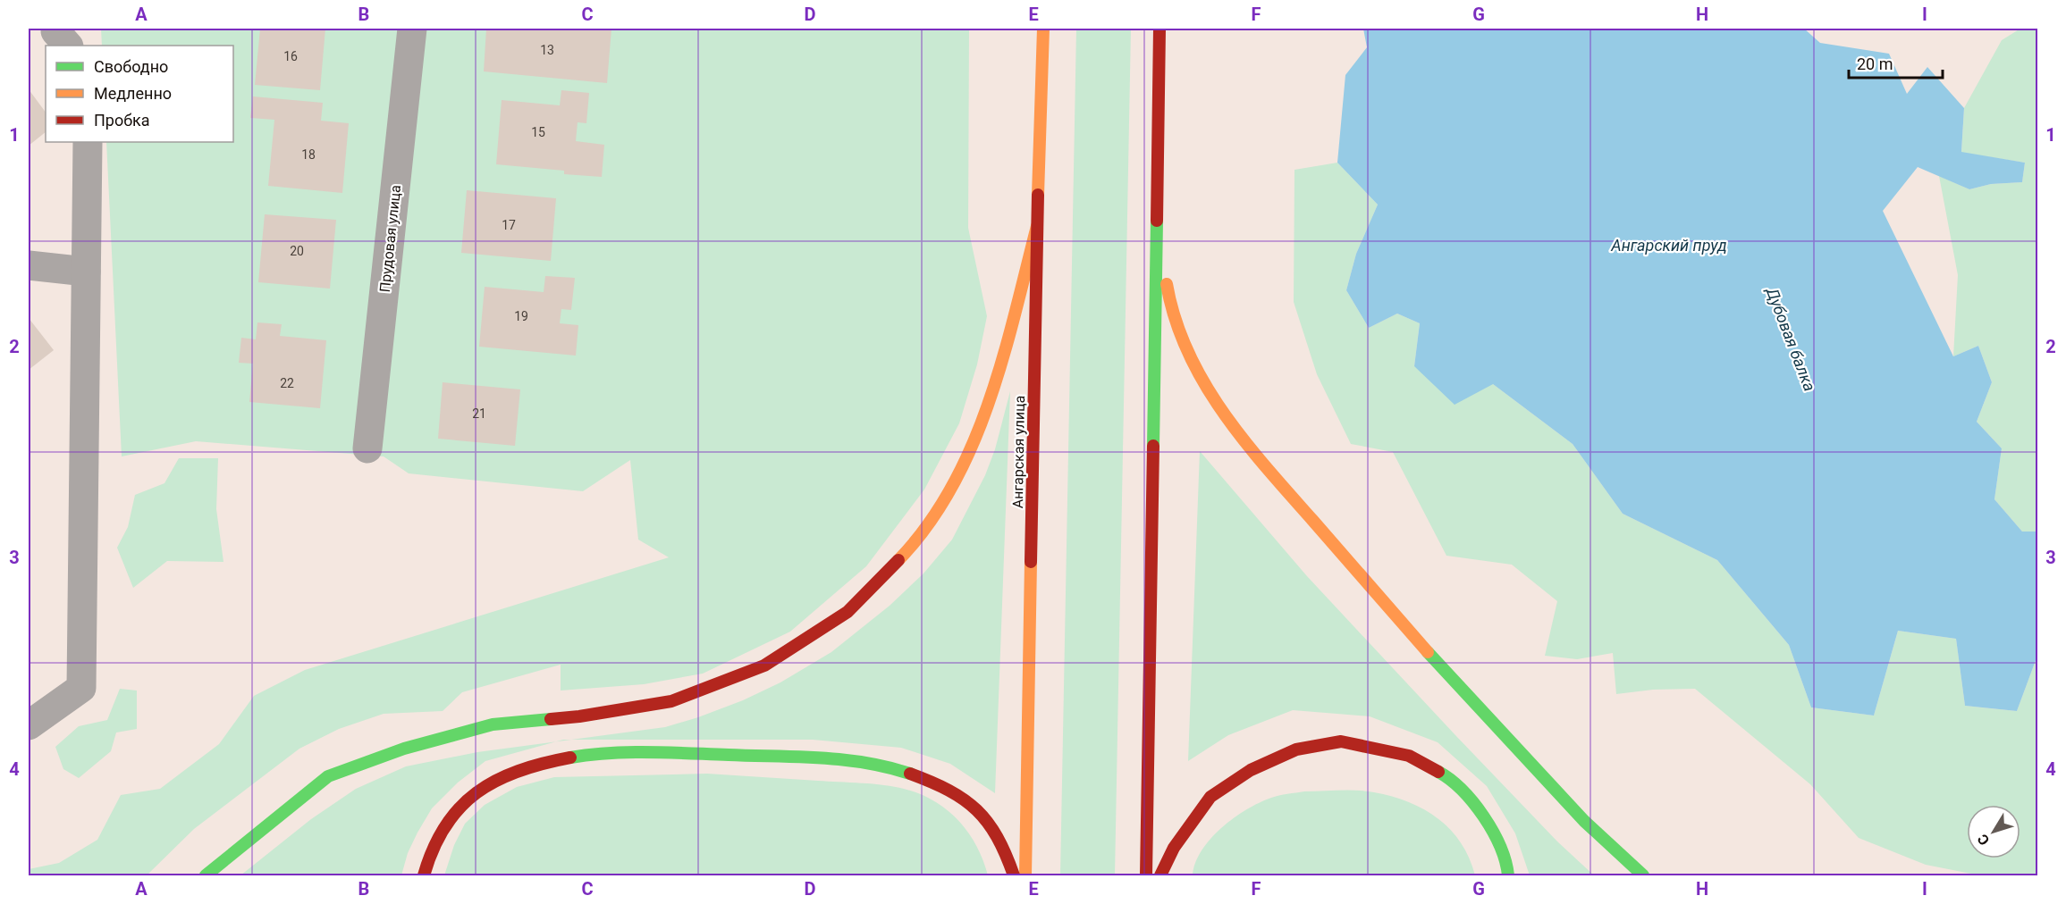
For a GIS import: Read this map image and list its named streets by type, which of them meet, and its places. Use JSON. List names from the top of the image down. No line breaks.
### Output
{"streets":{"main road":["Ангарская улица"],"street":["Прудовая улица"]},"water":["Ангарский пруд","Дубовая балка"],"house_numbers":["13","16","15","18","17","20","19","22","21"],"legend":["Свободно","Медленно","Пробка"],"scale_bar":"20 m","north":"bottom left","grid":{"columns":["A","B","C","D","E","F","G","H","I"],"rows":["1","2","3","4"]}}
